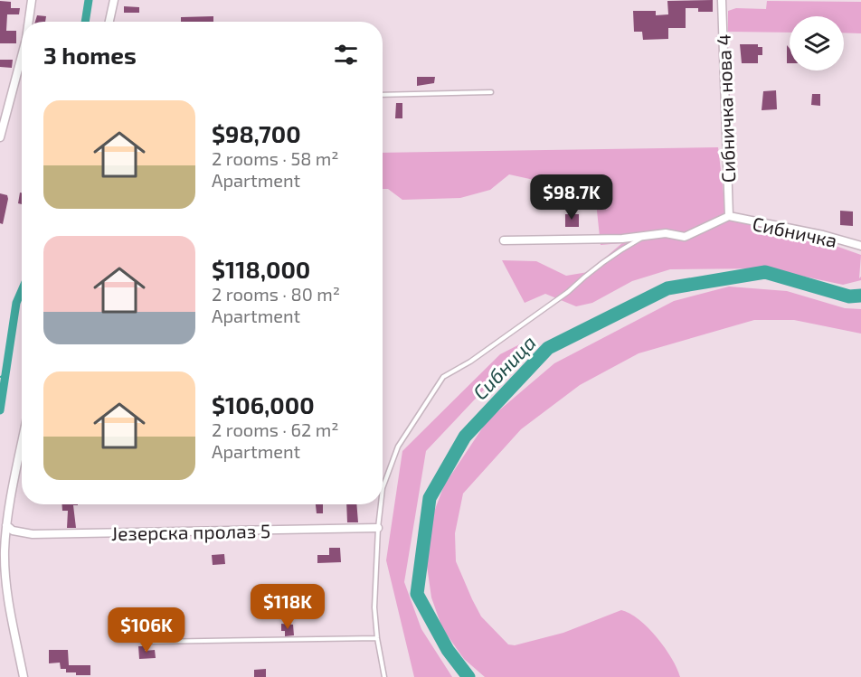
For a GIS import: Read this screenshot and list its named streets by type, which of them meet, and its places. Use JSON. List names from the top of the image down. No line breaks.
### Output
{"streets":{"street":["Сибничка нова 4","Сибничка","Језерска пролаз 5"]},"crossings":[["Сибничка нова 4","Сибничка"]],"water":["Сибница"],"page":{"heading":"3 homes","list":[{"name":"$98,700","note":"2 rooms · 58 m² · Apartment"},{"name":"$118,000","note":"2 rooms · 80 m² · Apartment"},{"name":"$106,000","note":"2 rooms · 62 m² · Apartment"}],"price":["$98.7K","$118K","$106K"]}}
